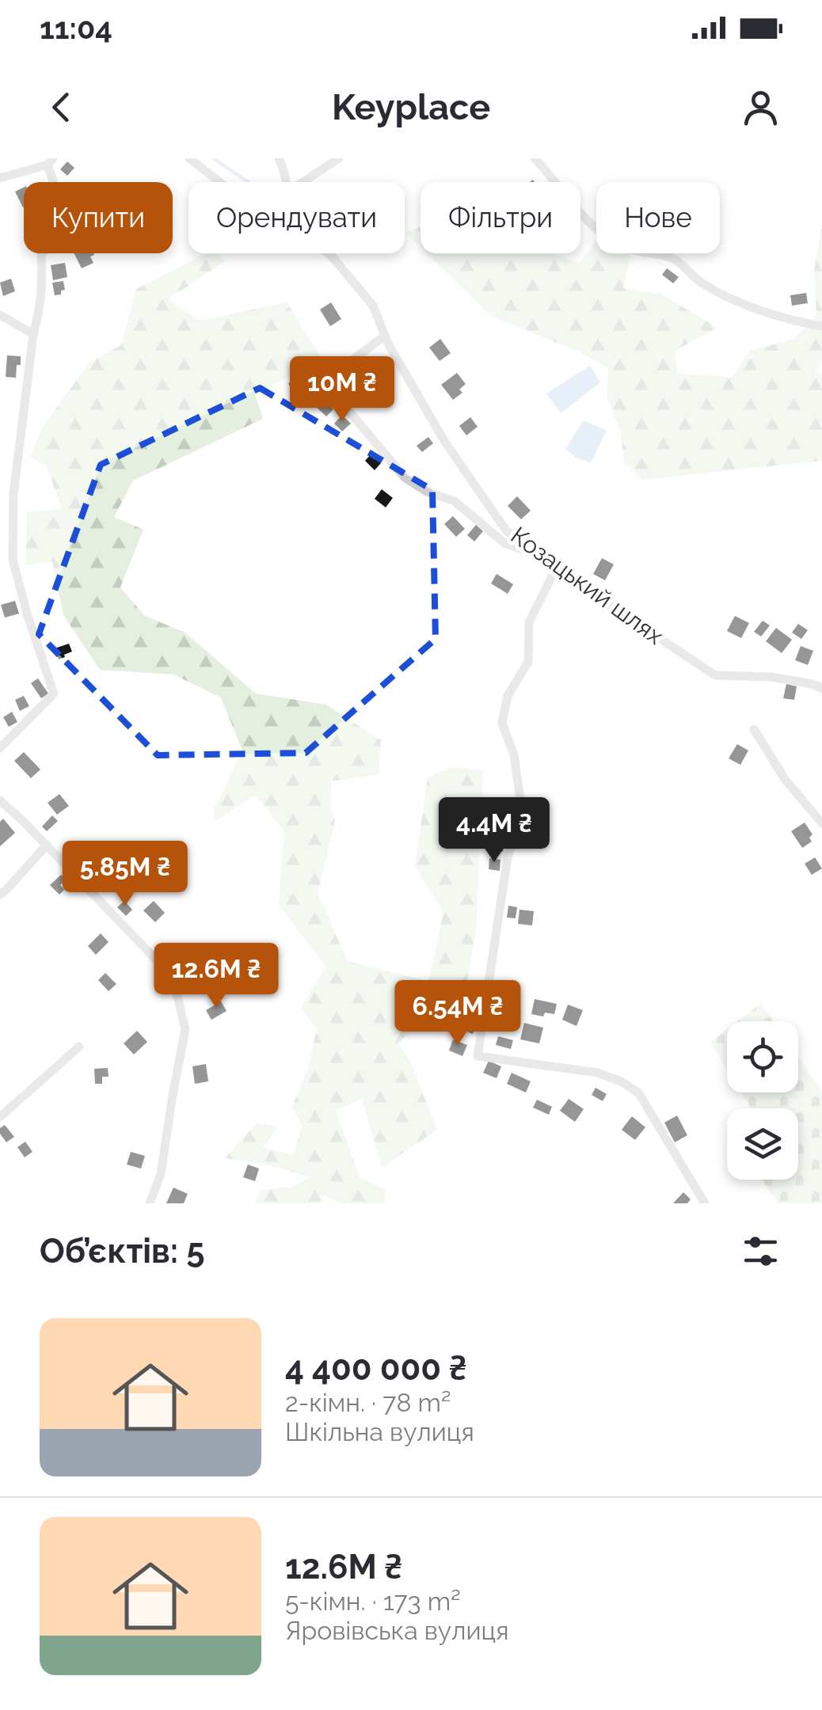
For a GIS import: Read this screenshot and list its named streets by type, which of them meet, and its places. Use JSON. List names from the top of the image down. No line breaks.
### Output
{"streets":{"street":["Козацький шлях"]},"page":{"status":"11:04","header":"Keyplace","chip":["Купити","Орендувати","Фільтри","Нове"],"price":["10M ₴","4.4M ₴","5.85M ₴","12.6M ₴","6.54M ₴"],"heading":"Об’єктів: 5","list":[{"name":"4 400 000 ₴","note":"2-кімн. · 78 m² · Шкільна вулиця"},{"name":"12.6M ₴","note":"5-кімн. · 173 m² · Яровівська вулиця"}]}}
